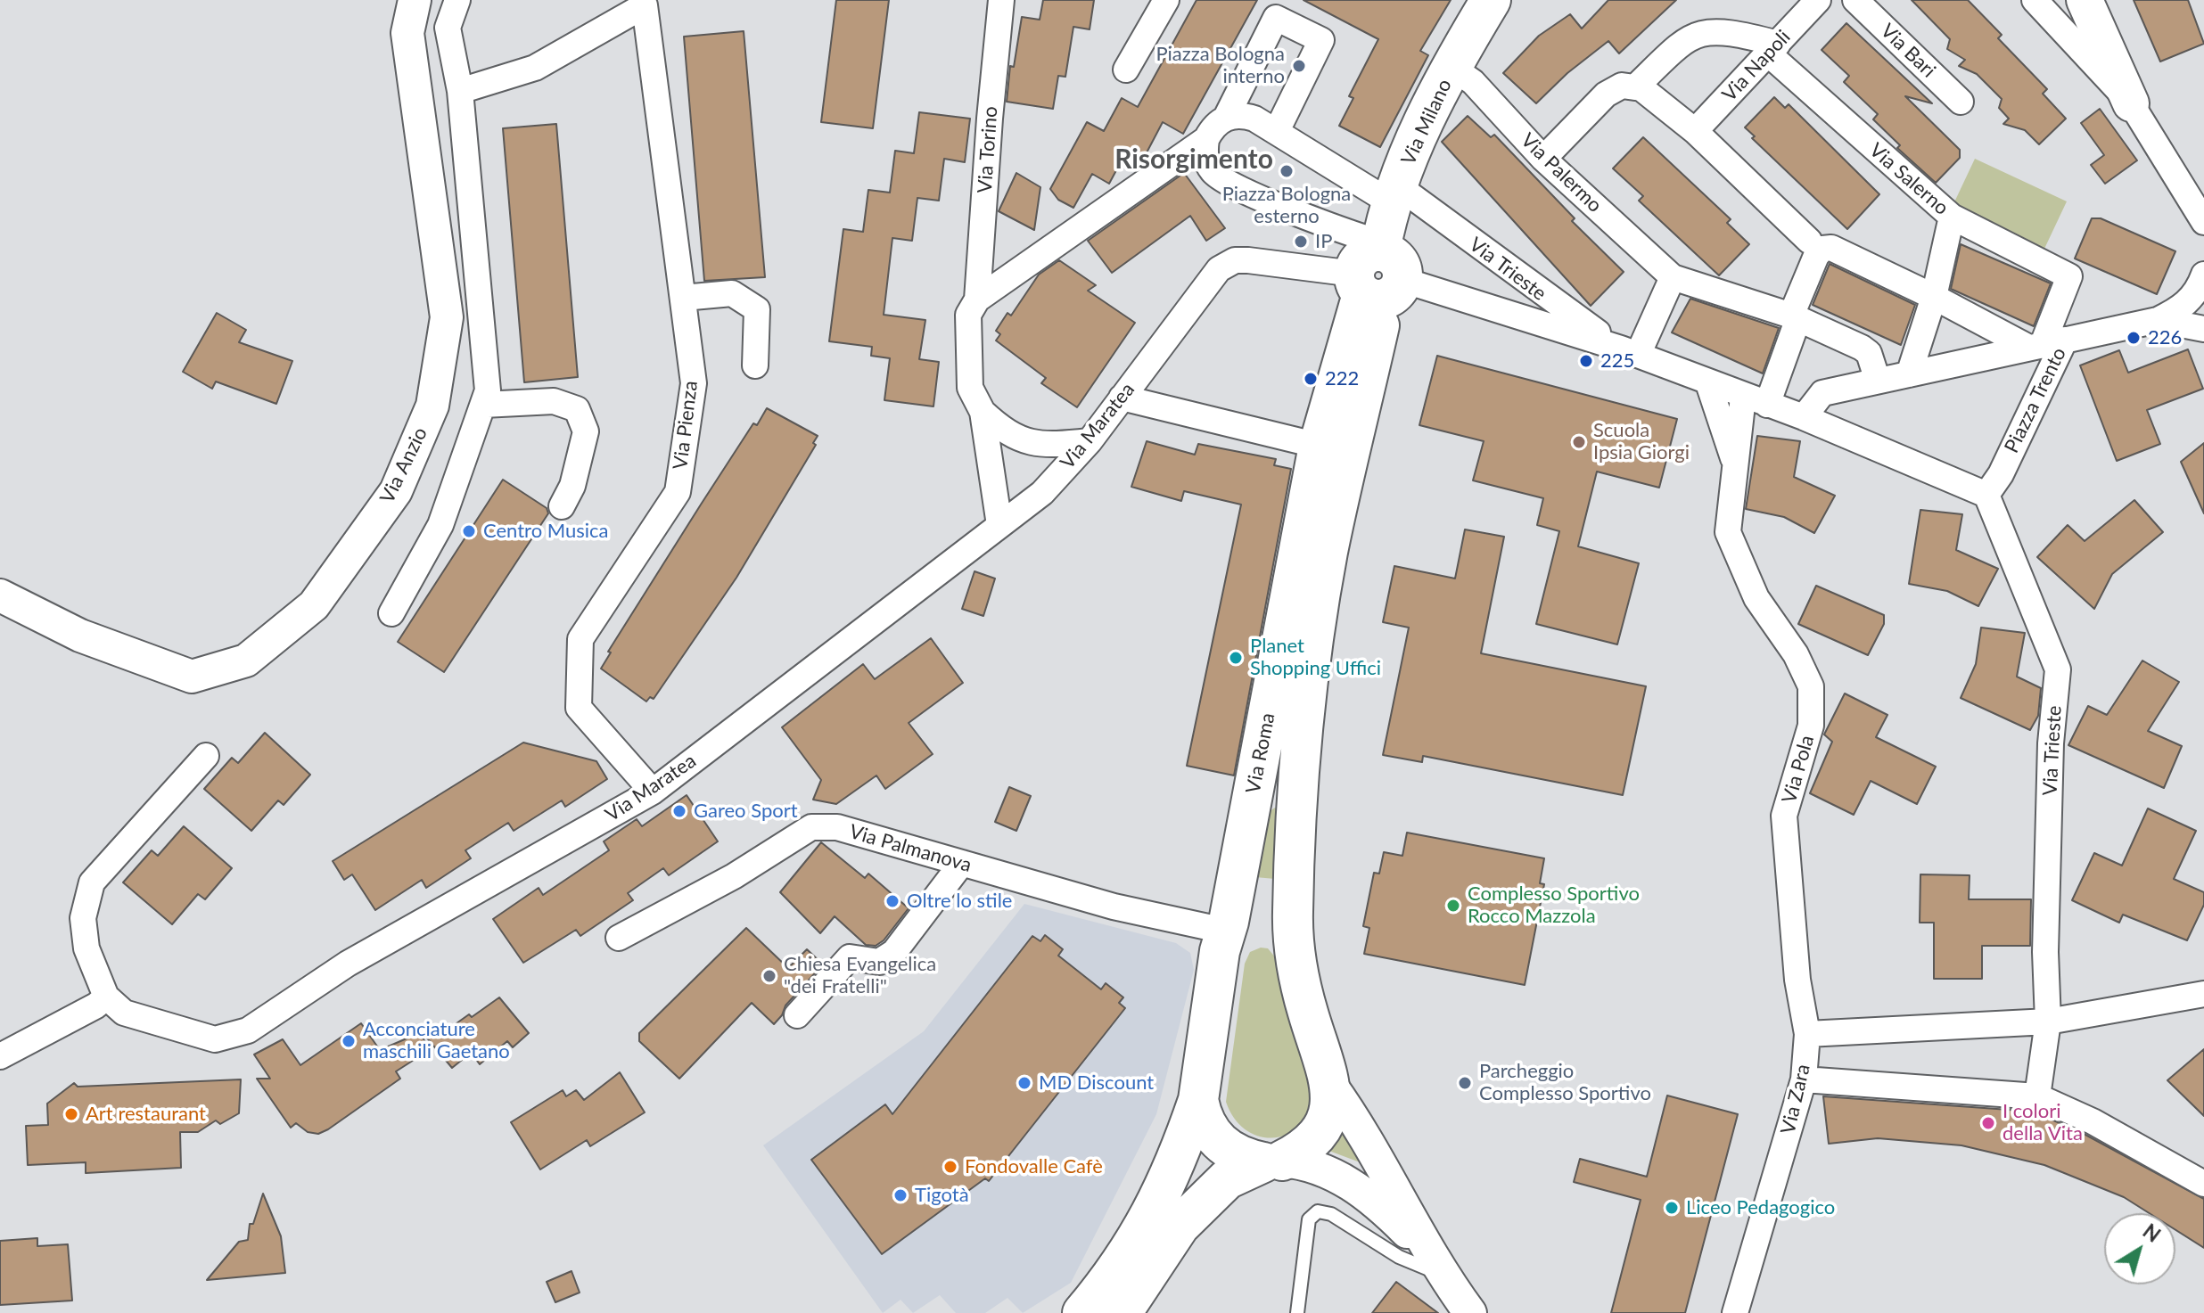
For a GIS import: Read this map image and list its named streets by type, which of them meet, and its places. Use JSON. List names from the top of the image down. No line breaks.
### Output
{"streets":{"main road":["Via Milano","Via Roma"],"street":["Via Bari","Via Napoli","Via Torino","Via Palermo","Via Salerno","Via Trieste","Piazza Trento","Via Pienza","Via Maratea","Via Anzio","Via Pola","Via Palmanova","Via Zara"]},"crossings":[["Via Napoli","Via Salerno"],["Via Milano","Via Palermo"],["Via Milano","Via Trieste"],["Via Milano","Via Maratea"],["Via Milano","Via Roma"],["Via Torino","Via Maratea"],["Via Palermo","Piazza Trento"],["Via Salerno","Piazza Trento"],["Via Trieste","Piazza Trento"],["Via Trieste","Via Maratea"],["Via Trieste","Via Roma"],["Via Trieste","Via Pola"],["Via Pienza","Via Maratea"],["Via Maratea","Via Roma"],["Via Roma","Via Palmanova"],["Via Pola","Via Zara"]],"districts":["Risorgimento"],"places":["Piazza Bologna interno","Piazza Bologna esterno","IP","226","225","222","Scuola Ipsia Giorgi","Centro Musica","Planet Shopping Uffici","Gareo Sport","Oltre lo stile","Complesso Sportivo Rocco Mazzola","Chiesa Evangelica \"dei Fratelli\"","Acconciature maschili Gaetano","MD Discount","Parcheggio Complesso Sportivo","Art restaurant","I colori della Vita","Fondovalle Cafè","Tigotà","Liceo Pedagogico"],"north":"top right"}
